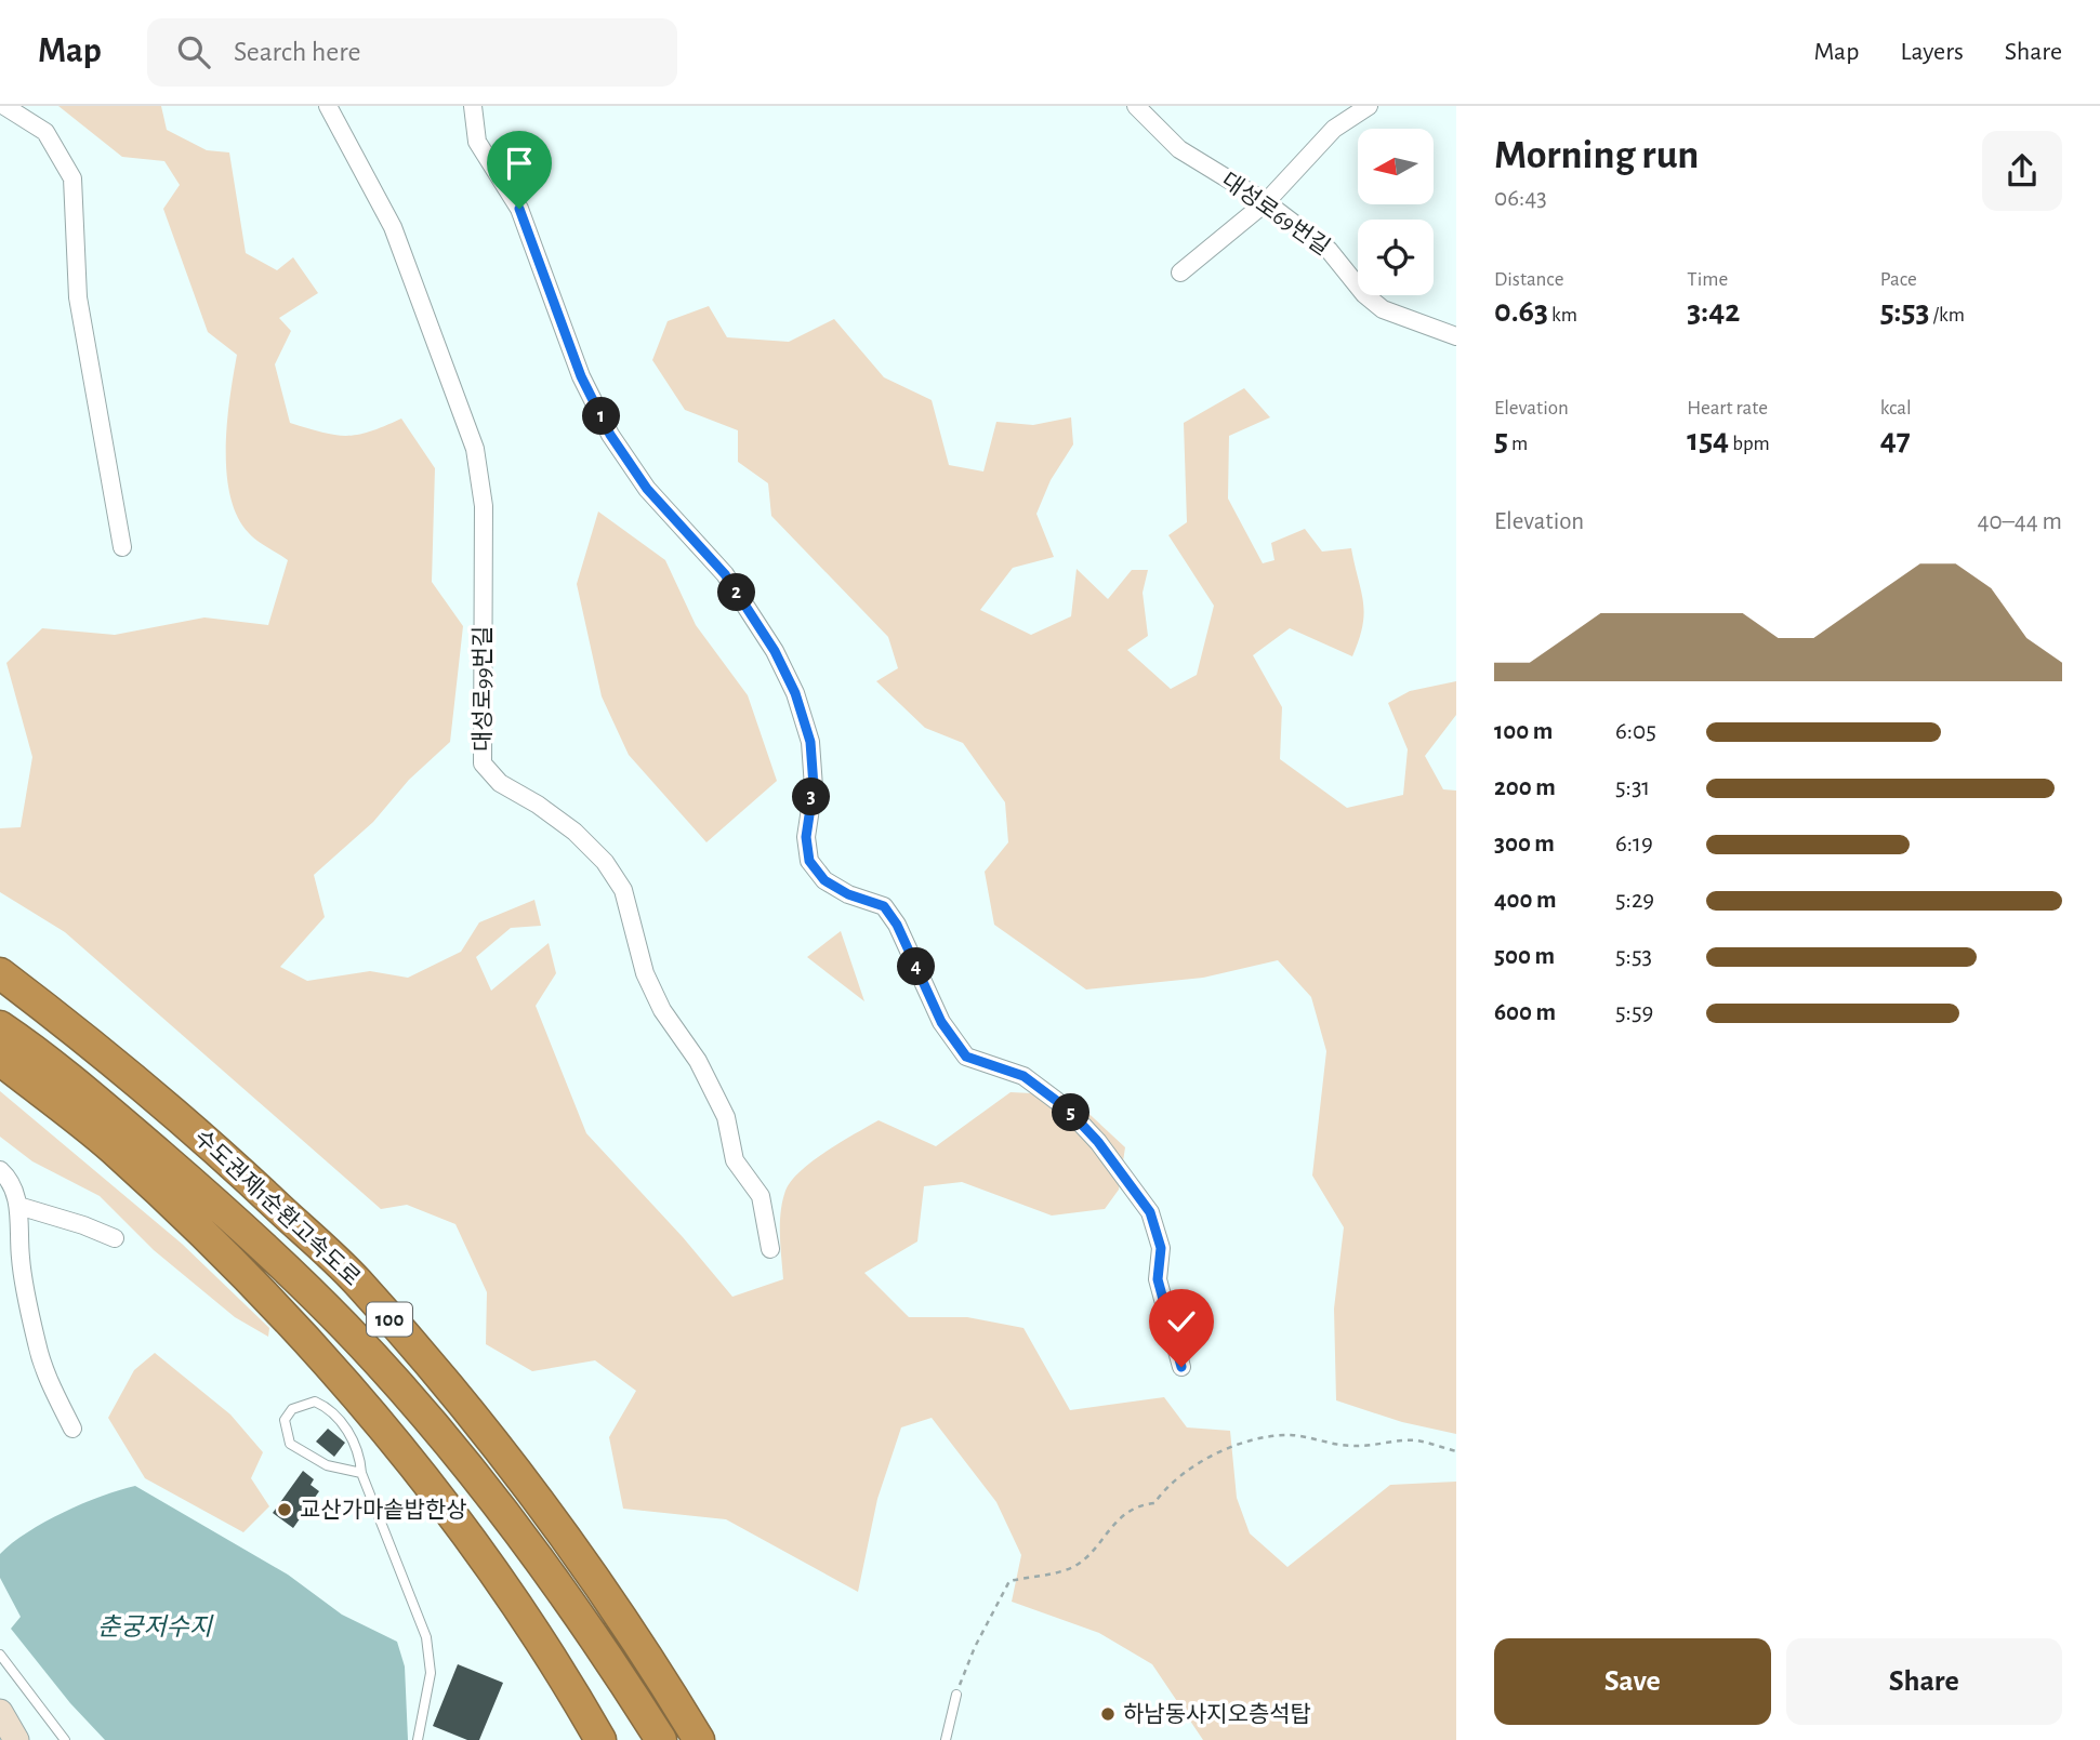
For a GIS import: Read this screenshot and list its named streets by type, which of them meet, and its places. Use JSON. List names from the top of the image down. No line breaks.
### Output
{"streets":{"highway":["수도권제1순환고속도로","100"],"street":["대성로69번길","대성로99번길"]},"water":["춘궁저수지"],"places":["교산가마솥밥한상","하남동사지오층석탑"],"north":"left","page":{"header":"Map","search":"Search here","nav":["Map","Layers","Share"],"heading":["Morning run","06:43"],"stats":[["Distance","0.63 km"],["Time","3:42"],["Pace","5:53 /km"],["Elevation","5 m"],["Heart rate","154 bpm"],["kcal","47"]],"pins":["1","2","3","4","5"],"chart":["Elevation","40–44 m"],"list":[{"name":"100 m","note":"6:05"},{"name":"200 m","note":"5:31"},{"name":"300 m","note":"6:19"},{"name":"400 m","note":"5:29"},{"name":"500 m","note":"5:53"},{"name":"600 m","note":"5:59"}],"buttons":["Save","Share"]}}
